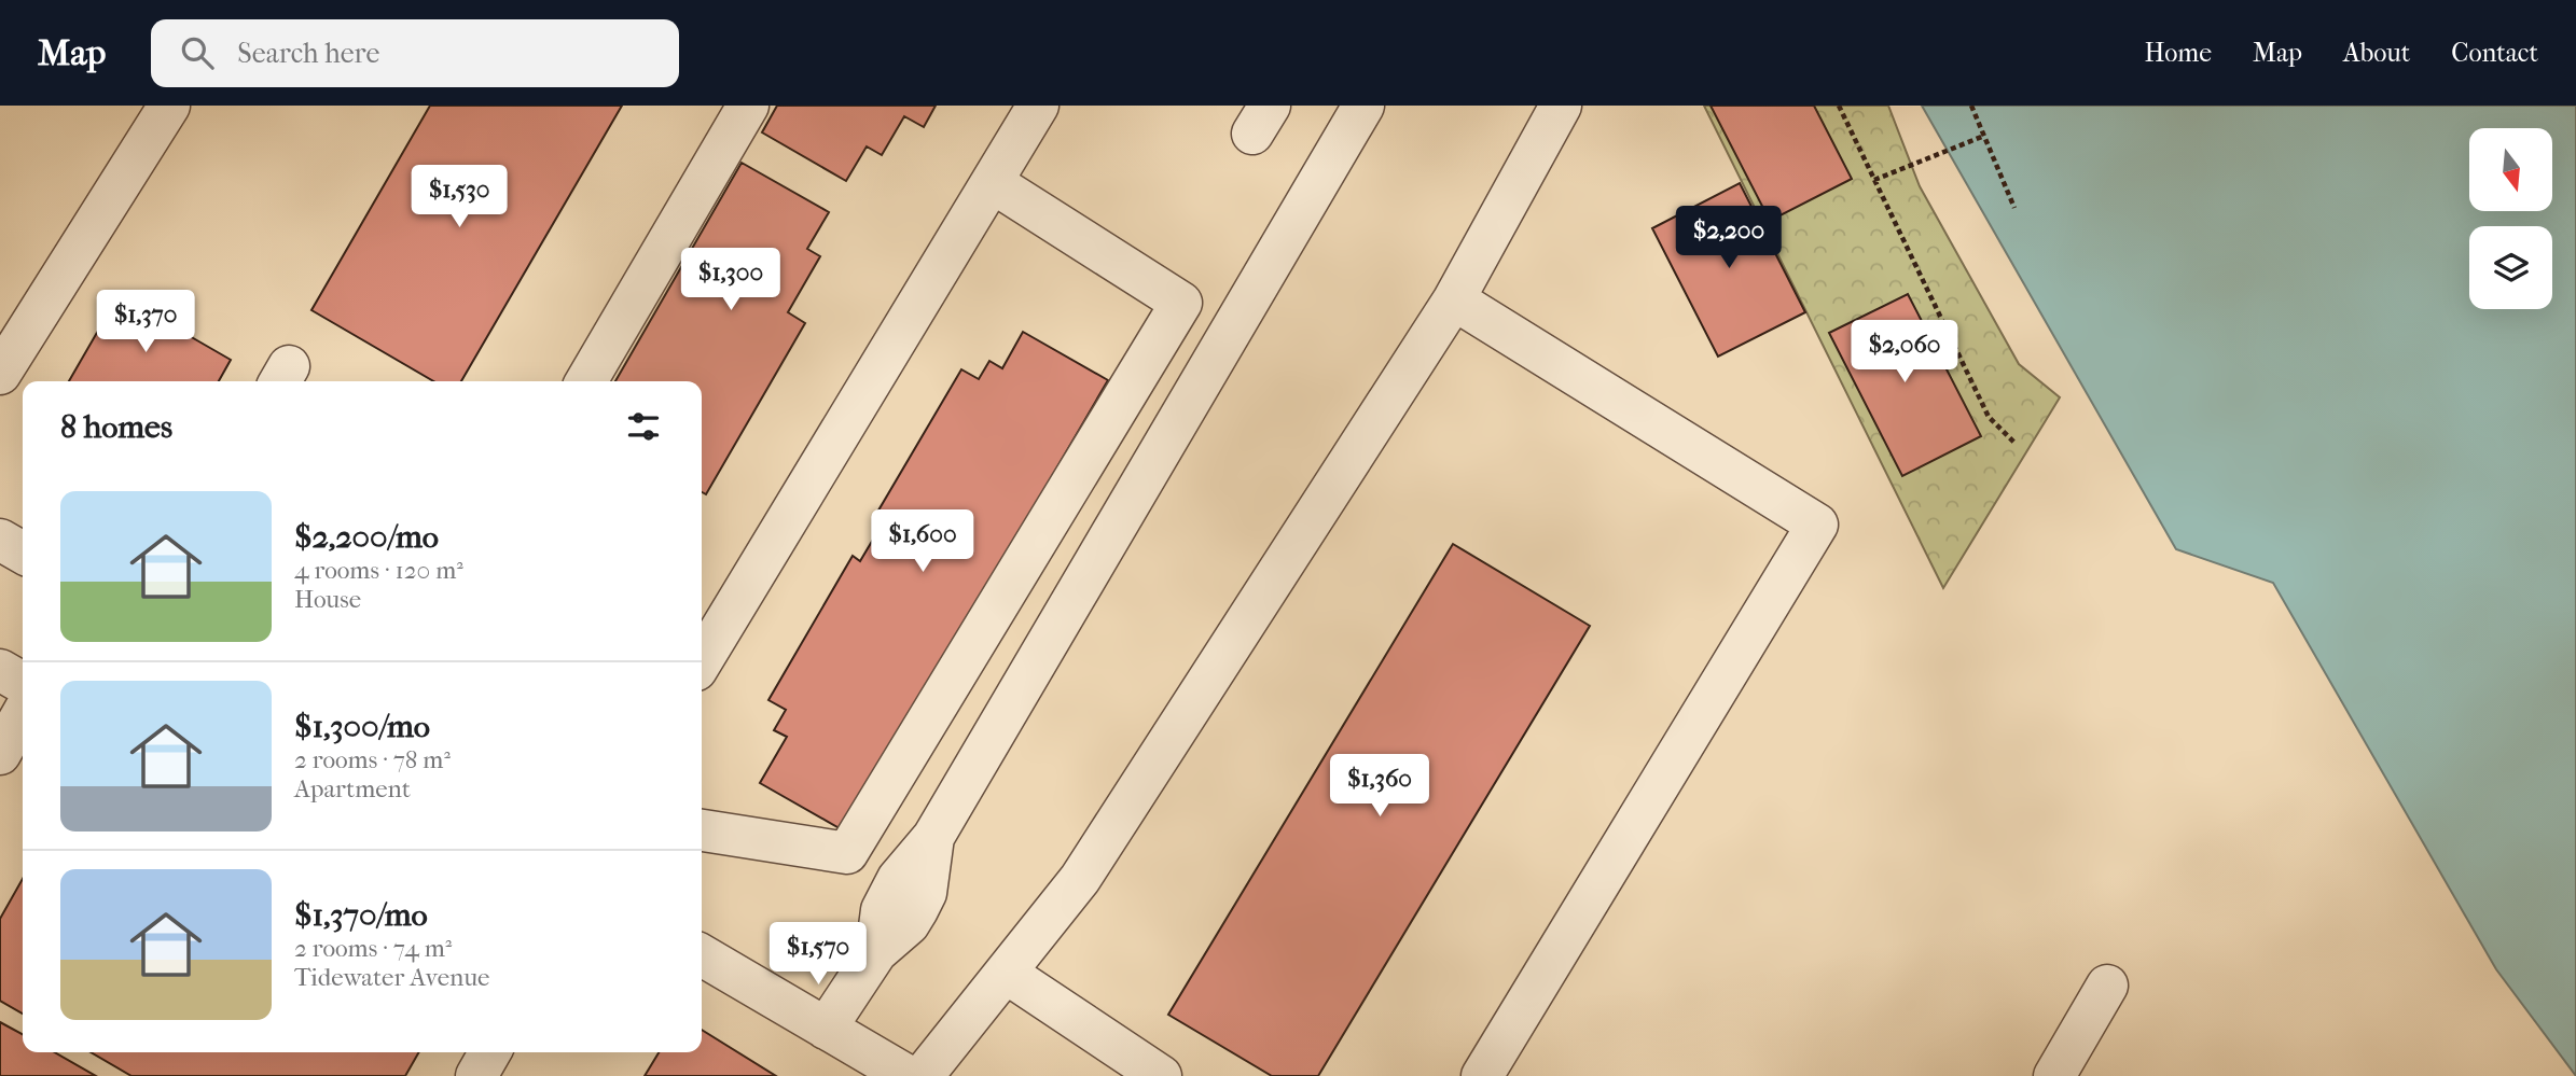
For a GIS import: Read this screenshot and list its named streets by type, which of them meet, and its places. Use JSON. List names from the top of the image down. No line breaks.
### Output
{"north":"bottom","page":{"header":"Map","search":"Search here","nav":["Home","Map","About","Contact"],"price":["$1,530","$2,200","$1,300","$1,370","$2,060","$1,600","$1,360","$1,570"],"heading":"8 homes","list":[{"name":"$2,200/mo","note":"4 rooms · 120 m² · House"},{"name":"$1,300/mo","note":"2 rooms · 78 m² · Apartment"},{"name":"$1,370/mo","note":"2 rooms · 74 m² · Tidewater Avenue"}]}}
